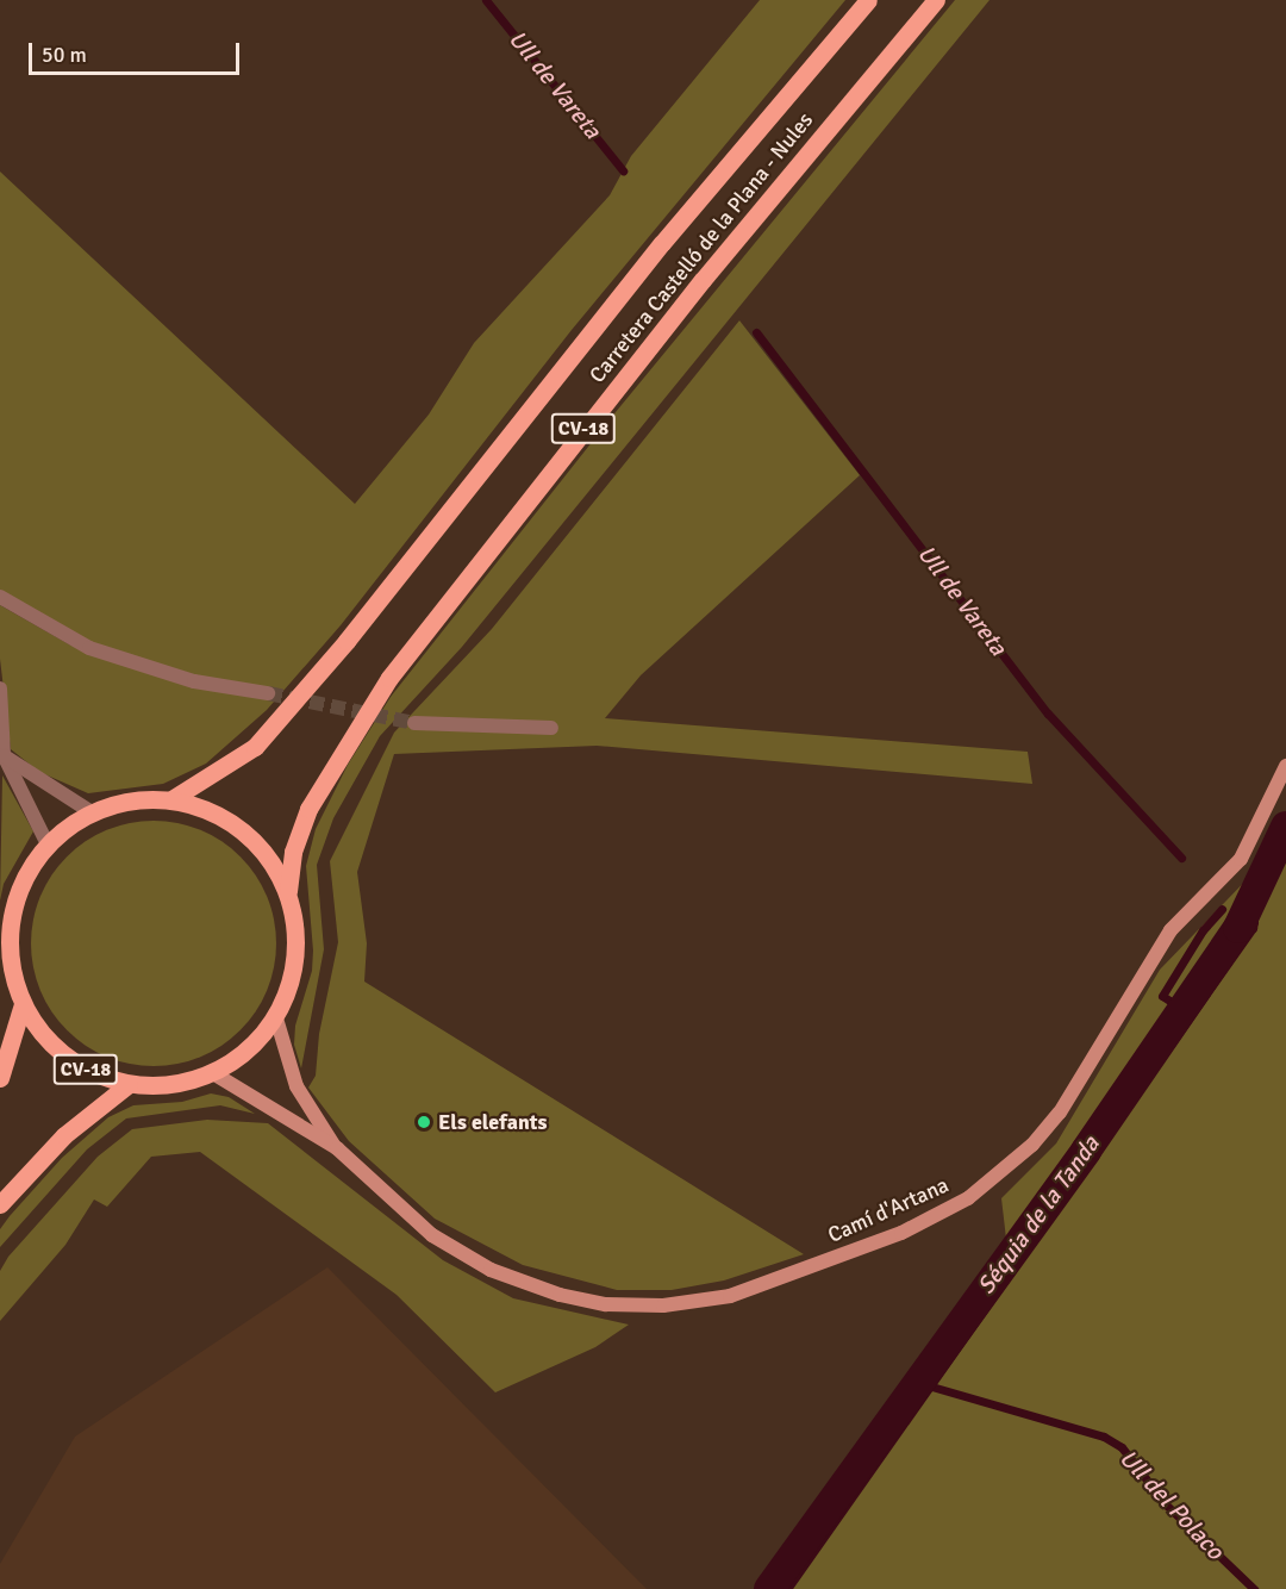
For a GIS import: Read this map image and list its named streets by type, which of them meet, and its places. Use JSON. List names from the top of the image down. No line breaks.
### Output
{"streets":{"main road":["Carretera Castelló de la Plana - Nules","CV-18"],"street":["Camí d'Artana"]},"crossings":[["Carretera Castelló de la Plana - Nules","CV-18"],["CV-18","Camí d'Artana"]],"water":["Ull de Vareta","Séquia de la Tanda","Ull del Polaco"],"places":["Els elefants"],"scale_bar":"50 m"}
